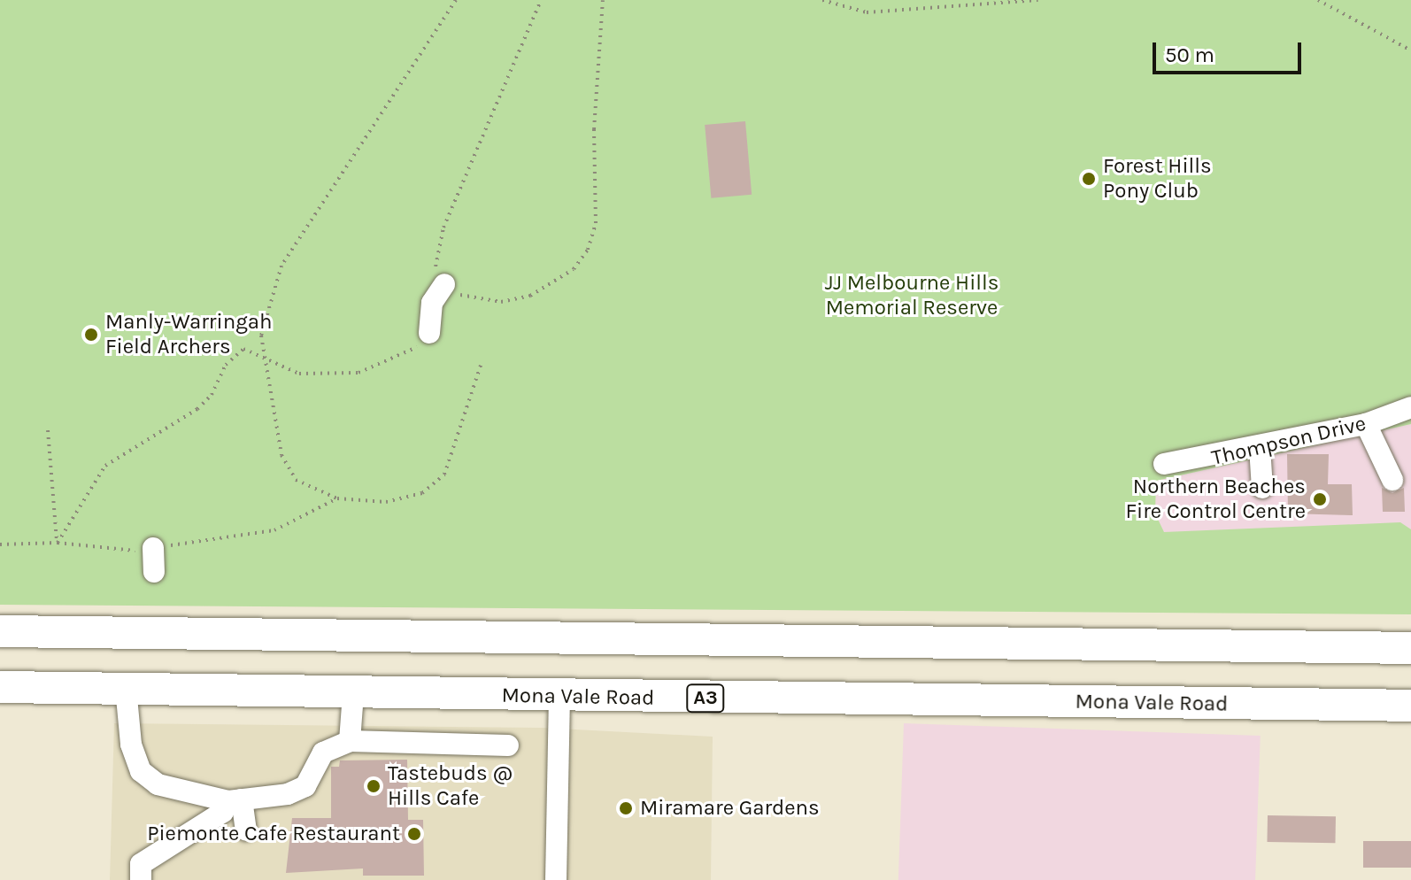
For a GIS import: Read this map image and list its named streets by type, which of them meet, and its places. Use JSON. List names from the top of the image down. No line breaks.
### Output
{"streets":{"highway":["Mona Vale Road","A3"],"street":["Thompson Drive"]},"parks":["JJ Melbourne Hills Memorial Reserve"],"places":["Forest Hills Pony Club","Manly-Warringah Field Archers","Northern Beaches Fire Control Centre","Tastebuds @ Hills Cafe","Miramare Gardens","Piemonte Cafe Restaurant"],"scale_bar":"50 m"}
